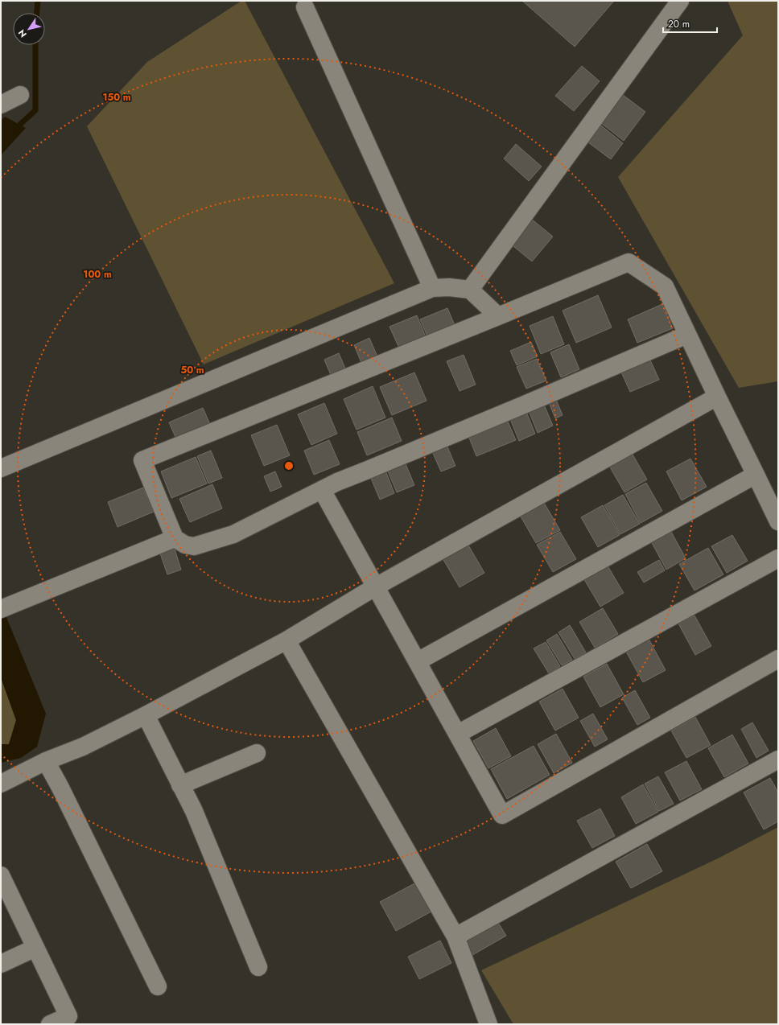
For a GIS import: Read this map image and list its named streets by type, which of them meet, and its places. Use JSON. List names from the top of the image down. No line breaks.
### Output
{"scale_bar":"20 m","north":"bottom left","rings":["150 m","100 m","50 m"]}
